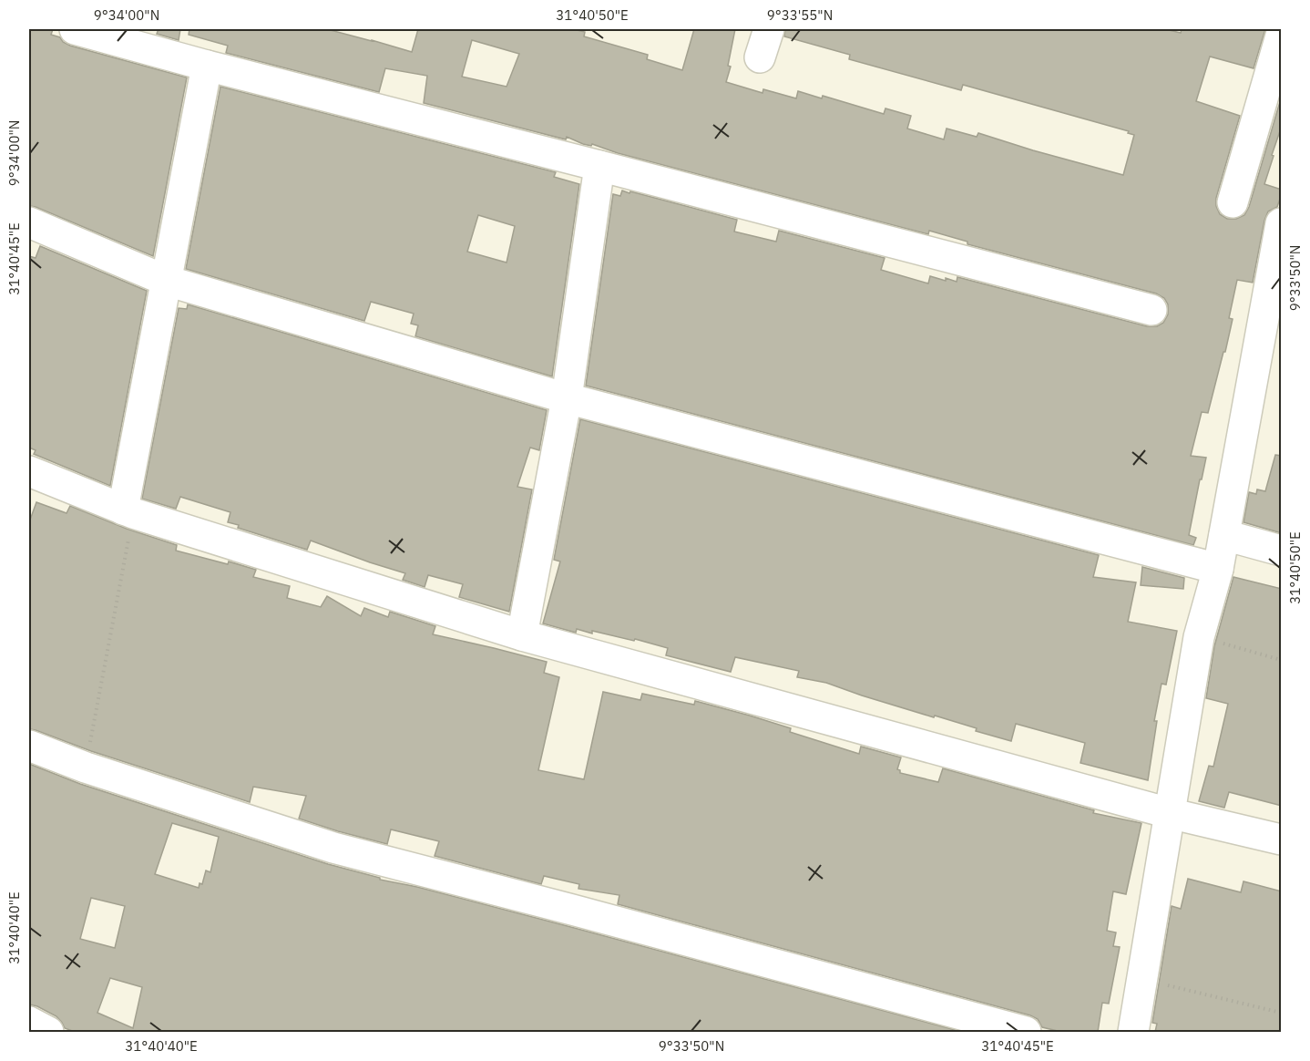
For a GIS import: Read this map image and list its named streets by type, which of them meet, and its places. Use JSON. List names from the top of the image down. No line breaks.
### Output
{"coordinates":["9°34'00\"N","31°40'50\"E","9°33'55\"N","31°40'45\"E","9°33'50\"N","31°40'40\"E"]}
